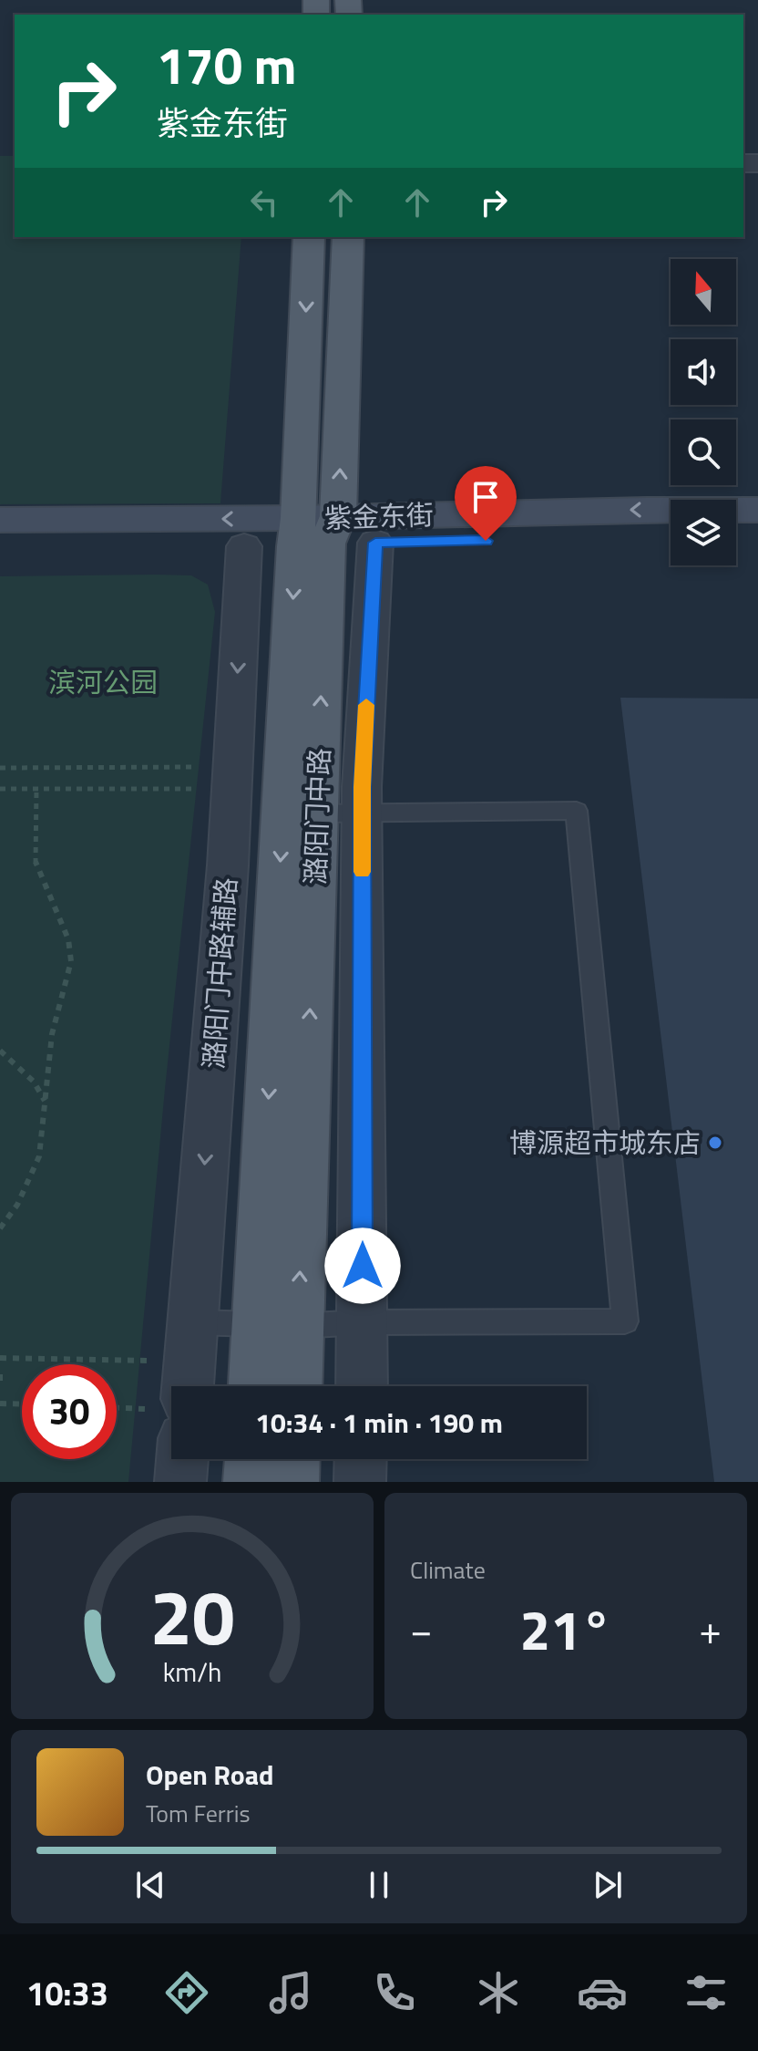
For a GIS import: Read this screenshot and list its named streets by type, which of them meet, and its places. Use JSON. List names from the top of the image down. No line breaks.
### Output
{"streets":{"main road":["紫金东街","潞阳门中路"],"street":["潞阳门中路辅路"]},"crossings":[["紫金东街","潞阳门中路"],["紫金东街","潞阳门中路辅路"]],"parks":["滨河公园"],"places":["博源超市城东店"],"north":"top","page":{"turn":["170 m","紫金东街"],"limit":"30","trip":"10:34 · 1 min · 190 m","tile":"Climate","heat":["−","21°","+"],"song":["Open Road","Tom Ferris"],"tabs":"10:33","gauge":["20","km/h"]}}
